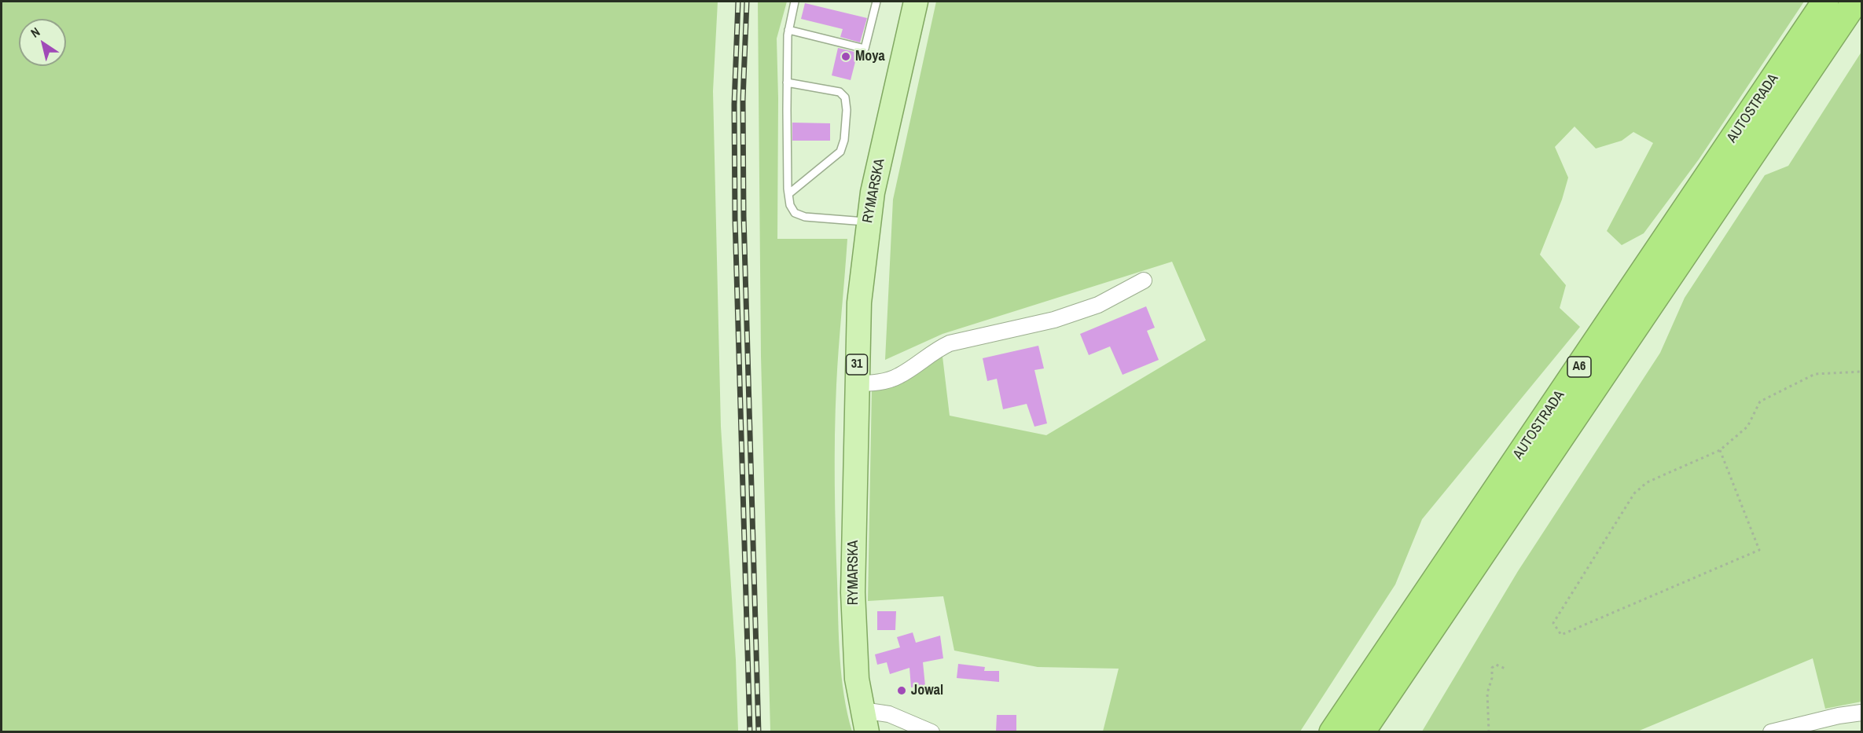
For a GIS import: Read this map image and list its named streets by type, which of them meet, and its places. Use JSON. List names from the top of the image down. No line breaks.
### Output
{"streets":{"highway":["AUTOSTRADA","A6"],"main road":["RYMARSKA","31"]},"places":["Moya","Jowal"],"north":"top left"}
